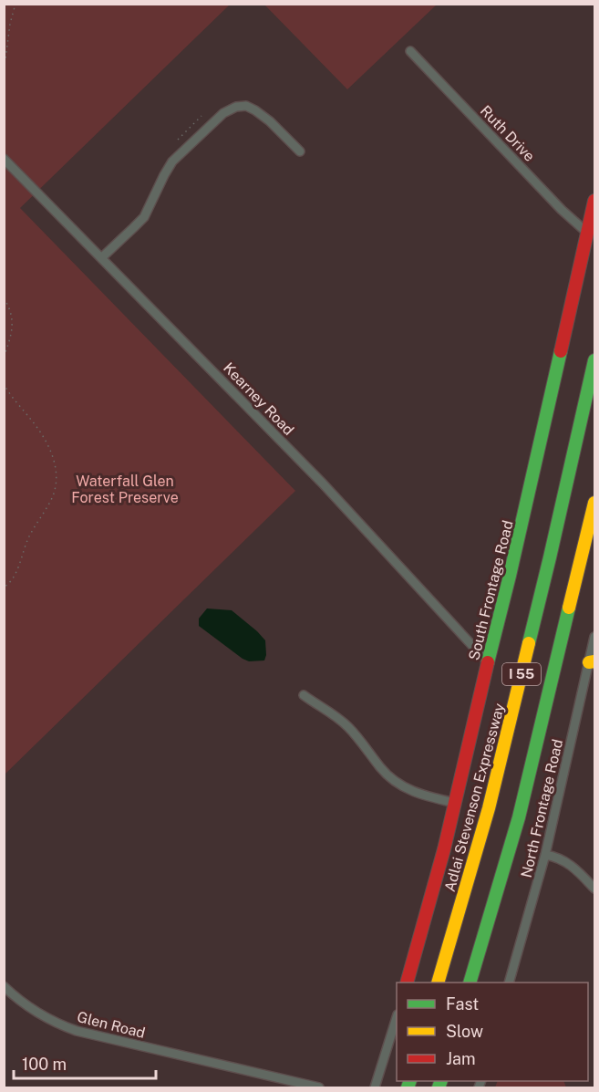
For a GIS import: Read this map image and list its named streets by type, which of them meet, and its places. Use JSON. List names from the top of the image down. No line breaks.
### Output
{"streets":{"main road":["South Frontage Road","I 55","Adlai Stevenson Expressway"],"street":["Ruth Drive","Kearney Road","North Frontage Road","Glen Road"]},"crossings":[["Ruth Drive","South Frontage Road"],["Kearney Road","South Frontage Road"]],"parks":["Waterfall Glen Forest Preserve"],"legend":["Fast","Slow","Jam"],"scale_bar":"100 m"}
